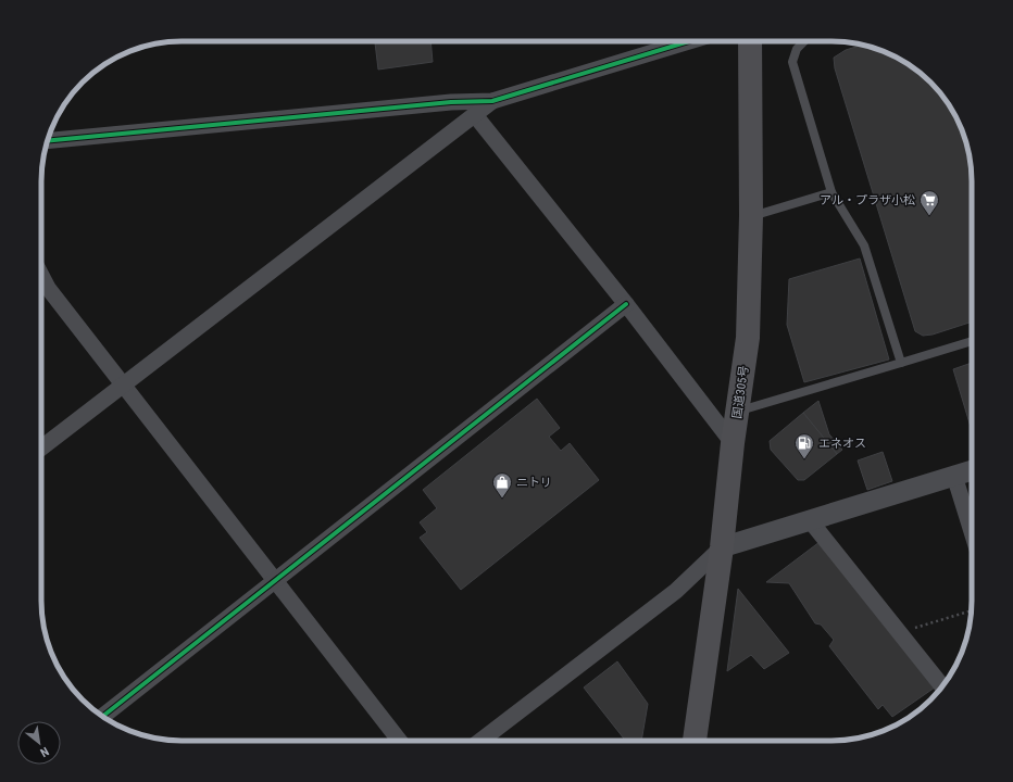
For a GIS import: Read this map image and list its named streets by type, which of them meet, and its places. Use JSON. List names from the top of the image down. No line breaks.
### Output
{"streets":{"highway":["国道305号"]},"places":{"supermarket":["アル・プラザ小松"],"fuel station":["エネオス"],"shop":["ニトリ"]},"north":"bottom right"}
